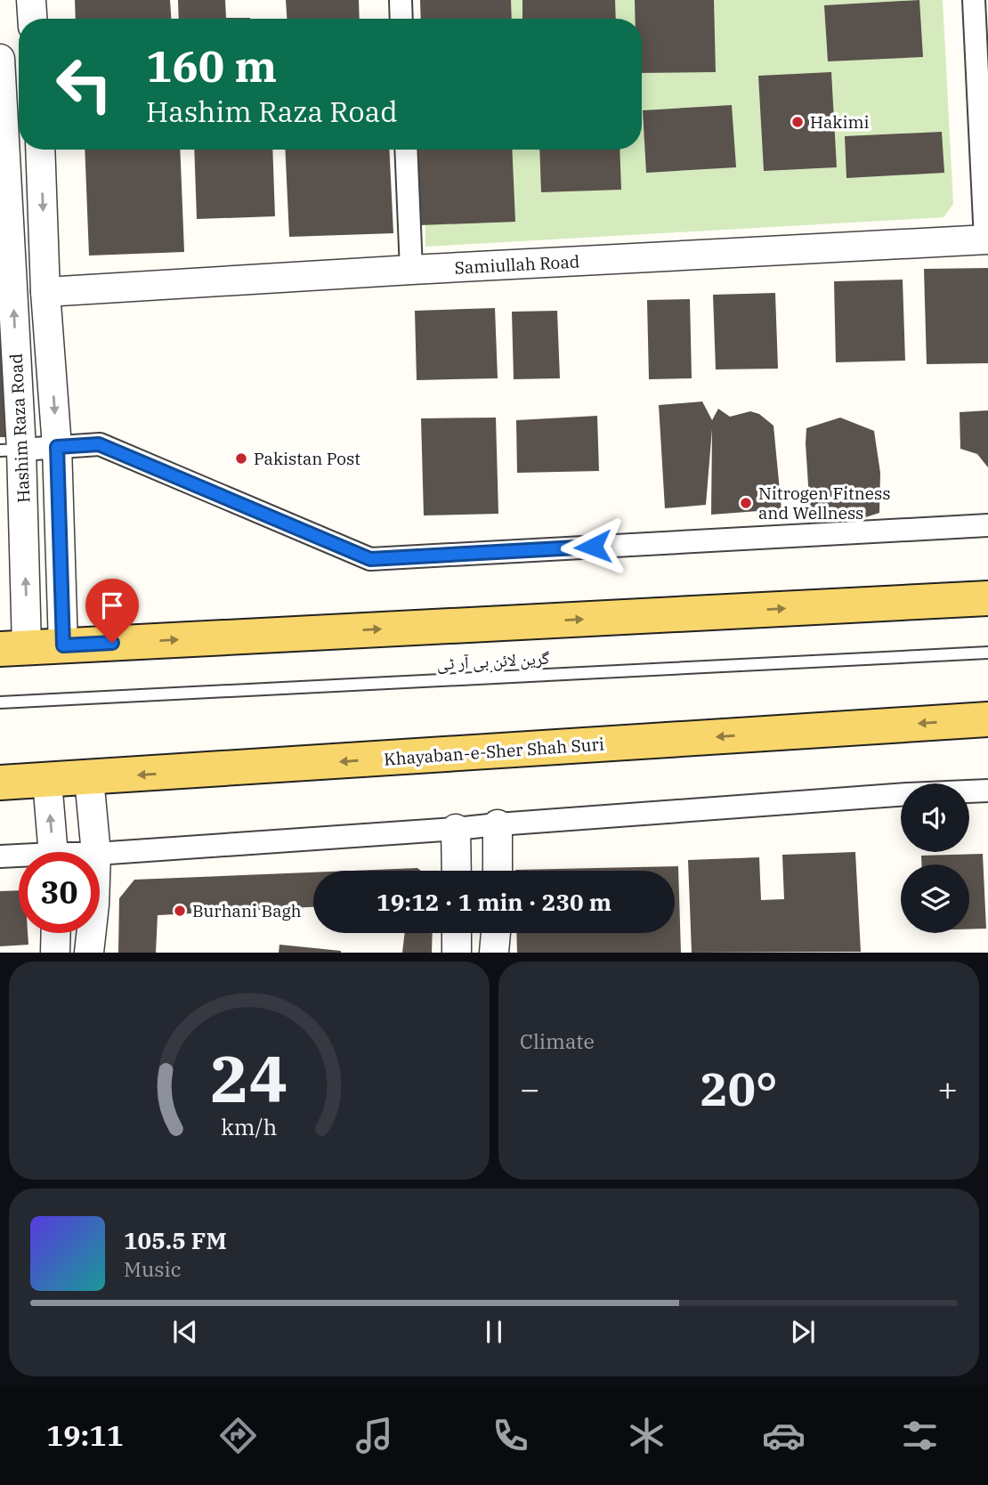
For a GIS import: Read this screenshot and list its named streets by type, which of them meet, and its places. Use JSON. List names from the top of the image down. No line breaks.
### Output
{"streets":{"main road":["Khayaban-e-Sher Shah Suri"],"street":["Samiullah Road","Hashim Raza Road"],"lane":["گرین لائن بی آر ٹی"]},"crossings":[["Samiullah Road","Hashim Raza Road"]],"places":["Hakimi","Pakistan Post","Nitrogen Fitness and Wellness","Burhani Bagh"],"page":{"turn":["160 m","Hashim Raza Road"],"limit":"30","trip":"19:12 · 1 min · 230 m","tile":"Climate","heat":["−","20°","+"],"song":["105.5 FM","Music"],"tabs":"19:11","gauge":["24","km/h"]}}
